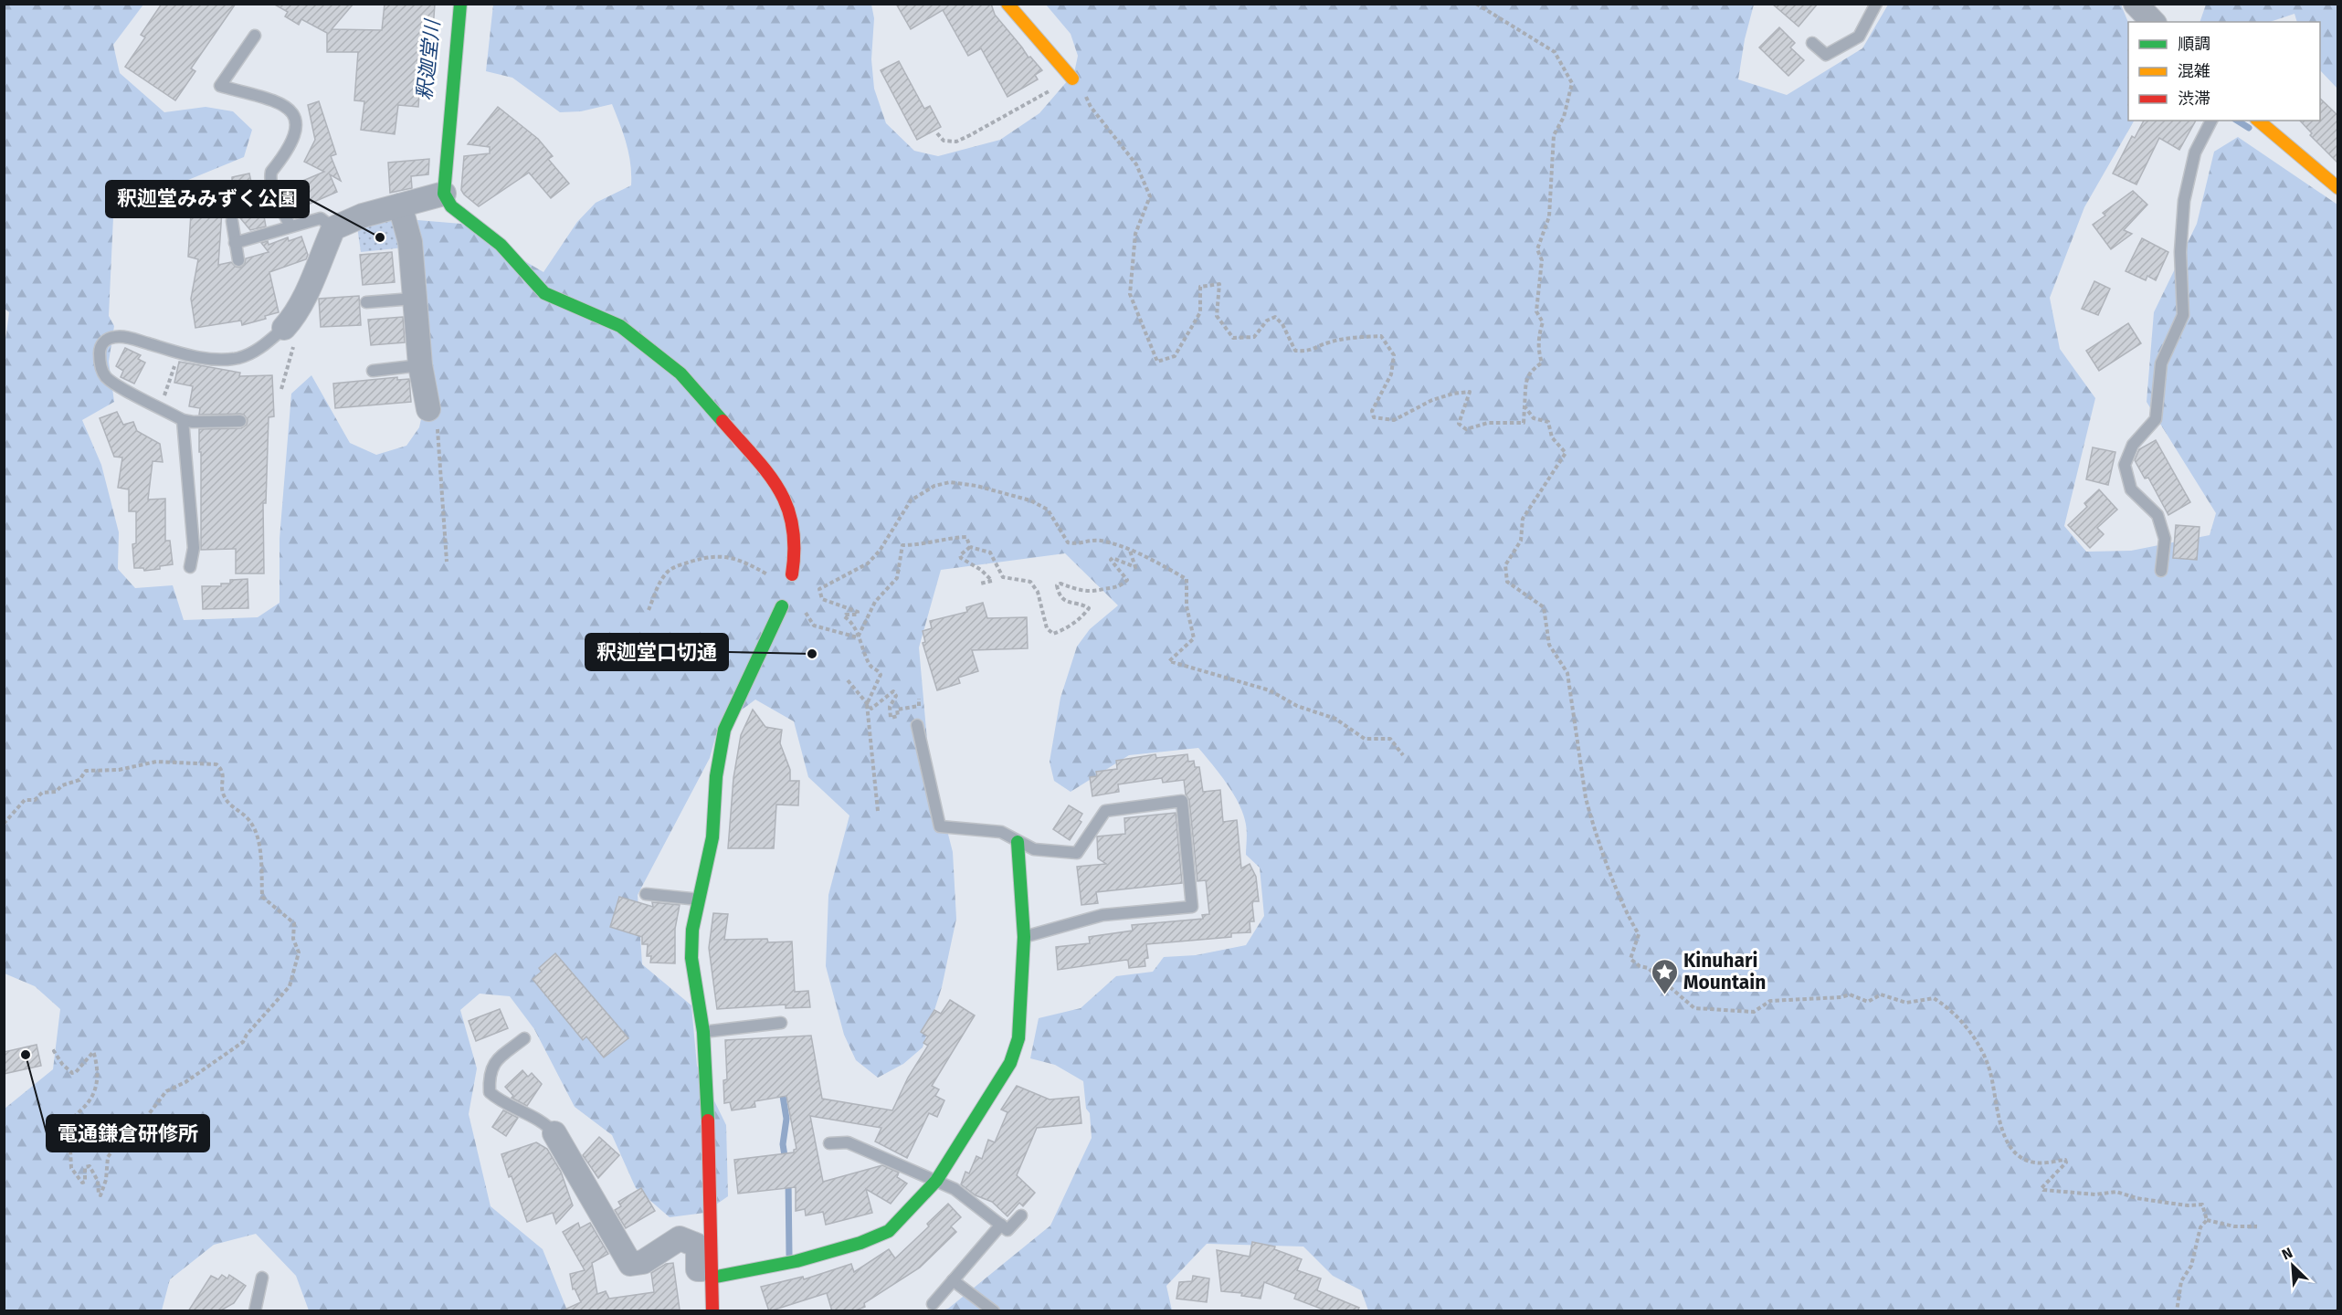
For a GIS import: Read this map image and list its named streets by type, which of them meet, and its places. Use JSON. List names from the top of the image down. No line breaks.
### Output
{"water":["釈迦堂川"],"places":{"other":["釈迦堂みみずく公園","釈迦堂口切通","電通鎌倉研修所"],"place":["Kinuhari Mountain"]},"legend":["順調","混雑","渋滞"],"north":"top left"}
